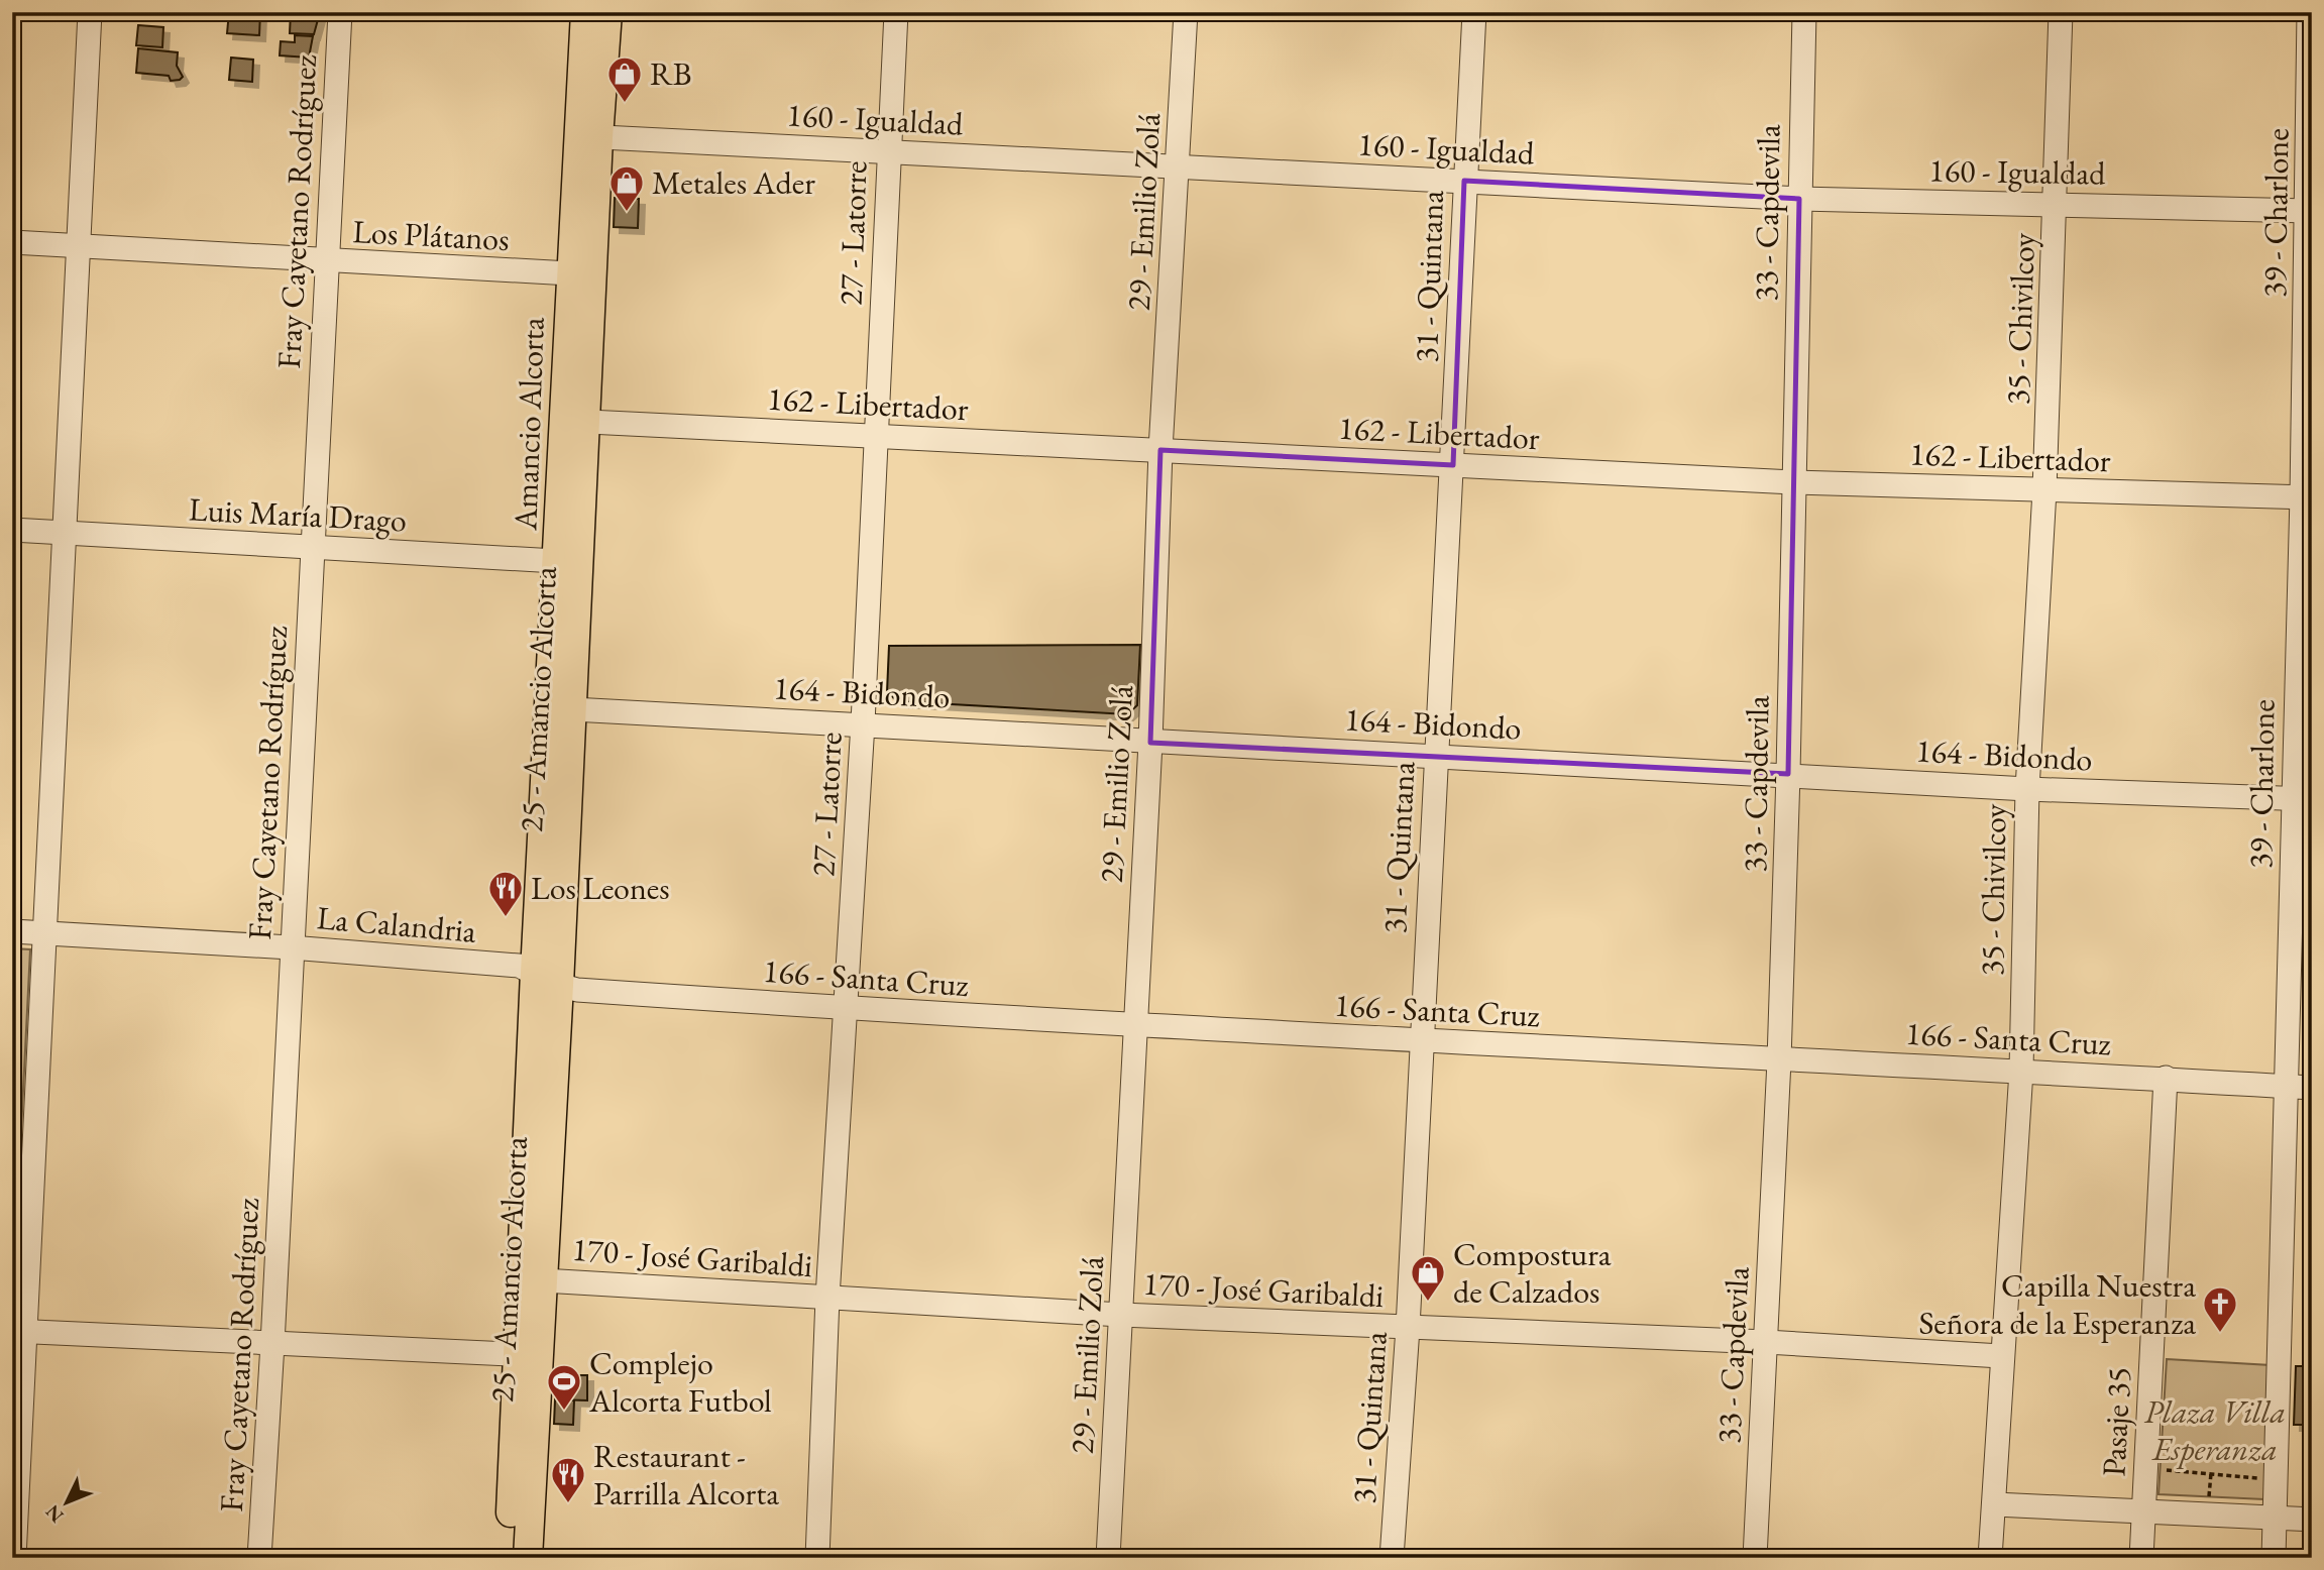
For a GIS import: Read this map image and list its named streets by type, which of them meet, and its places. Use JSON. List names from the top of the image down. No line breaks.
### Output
{"streets":{"main road":["25 - Amancio Alcorta"],"street":["160 - Igualdad","Fray Cayetano Rodríguez","29 - Emilio Zolá","33 - Capdevila","39 - Charlone","27 - Latorre","Los Plátanos","31 - Quintana","35 - Chivilcoy","162 - Libertador","Luis María Drago","164 - Bidondo","La Calandria","166 - Santa Cruz","170 - José Garibaldi","Pasaje 35"]},"crossings":[["160 - Igualdad","29 - Emilio Zolá"],["160 - Igualdad","33 - Capdevila"],["160 - Igualdad","39 - Charlone"],["160 - Igualdad","27 - Latorre"],["160 - Igualdad","31 - Quintana"],["160 - Igualdad","35 - Chivilcoy"],["160 - Igualdad","25 - Amancio Alcorta"],["Fray Cayetano Rodríguez","Los Plátanos"],["Fray Cayetano Rodríguez","Luis María Drago"],["Fray Cayetano Rodríguez","La Calandria"],["29 - Emilio Zolá","162 - Libertador"],["29 - Emilio Zolá","164 - Bidondo"],["29 - Emilio Zolá","166 - Santa Cruz"],["29 - Emilio Zolá","170 - José Garibaldi"],["33 - Capdevila","162 - Libertador"],["33 - Capdevila","164 - Bidondo"],["33 - Capdevila","166 - Santa Cruz"],["33 - Capdevila","170 - José Garibaldi"],["39 - Charlone","162 - Libertador"],["39 - Charlone","164 - Bidondo"],["39 - Charlone","166 - Santa Cruz"],["27 - Latorre","162 - Libertador"],["27 - Latorre","164 - Bidondo"],["27 - Latorre","166 - Santa Cruz"],["27 - Latorre","170 - José Garibaldi"],["Los Plátanos","25 - Amancio Alcorta"],["31 - Quintana","162 - Libertador"],["31 - Quintana","164 - Bidondo"],["31 - Quintana","166 - Santa Cruz"],["31 - Quintana","170 - José Garibaldi"],["35 - Chivilcoy","162 - Libertador"],["35 - Chivilcoy","164 - Bidondo"],["35 - Chivilcoy","166 - Santa Cruz"],["35 - Chivilcoy","170 - José Garibaldi"],["162 - Libertador","25 - Amancio Alcorta"],["Luis María Drago","25 - Amancio Alcorta"],["164 - Bidondo","25 - Amancio Alcorta"],["25 - Amancio Alcorta","La Calandria"],["25 - Amancio Alcorta","166 - Santa Cruz"],["25 - Amancio Alcorta","170 - José Garibaldi"],["La Calandria","166 - Santa Cruz"],["166 - Santa Cruz","Pasaje 35"]],"parks":["Plaza Villa Esperanza"],"places":{"shop":["RB","Metales Ader","Compostura de Calzados"],"restaurant":["Los Leones","Restaurant - Parrilla Alcorta"],"church":["Capilla Nuestra Señora de la Esperanza"],"sports":["Complejo Alcorta Futbol"]},"north":"bottom left"}
